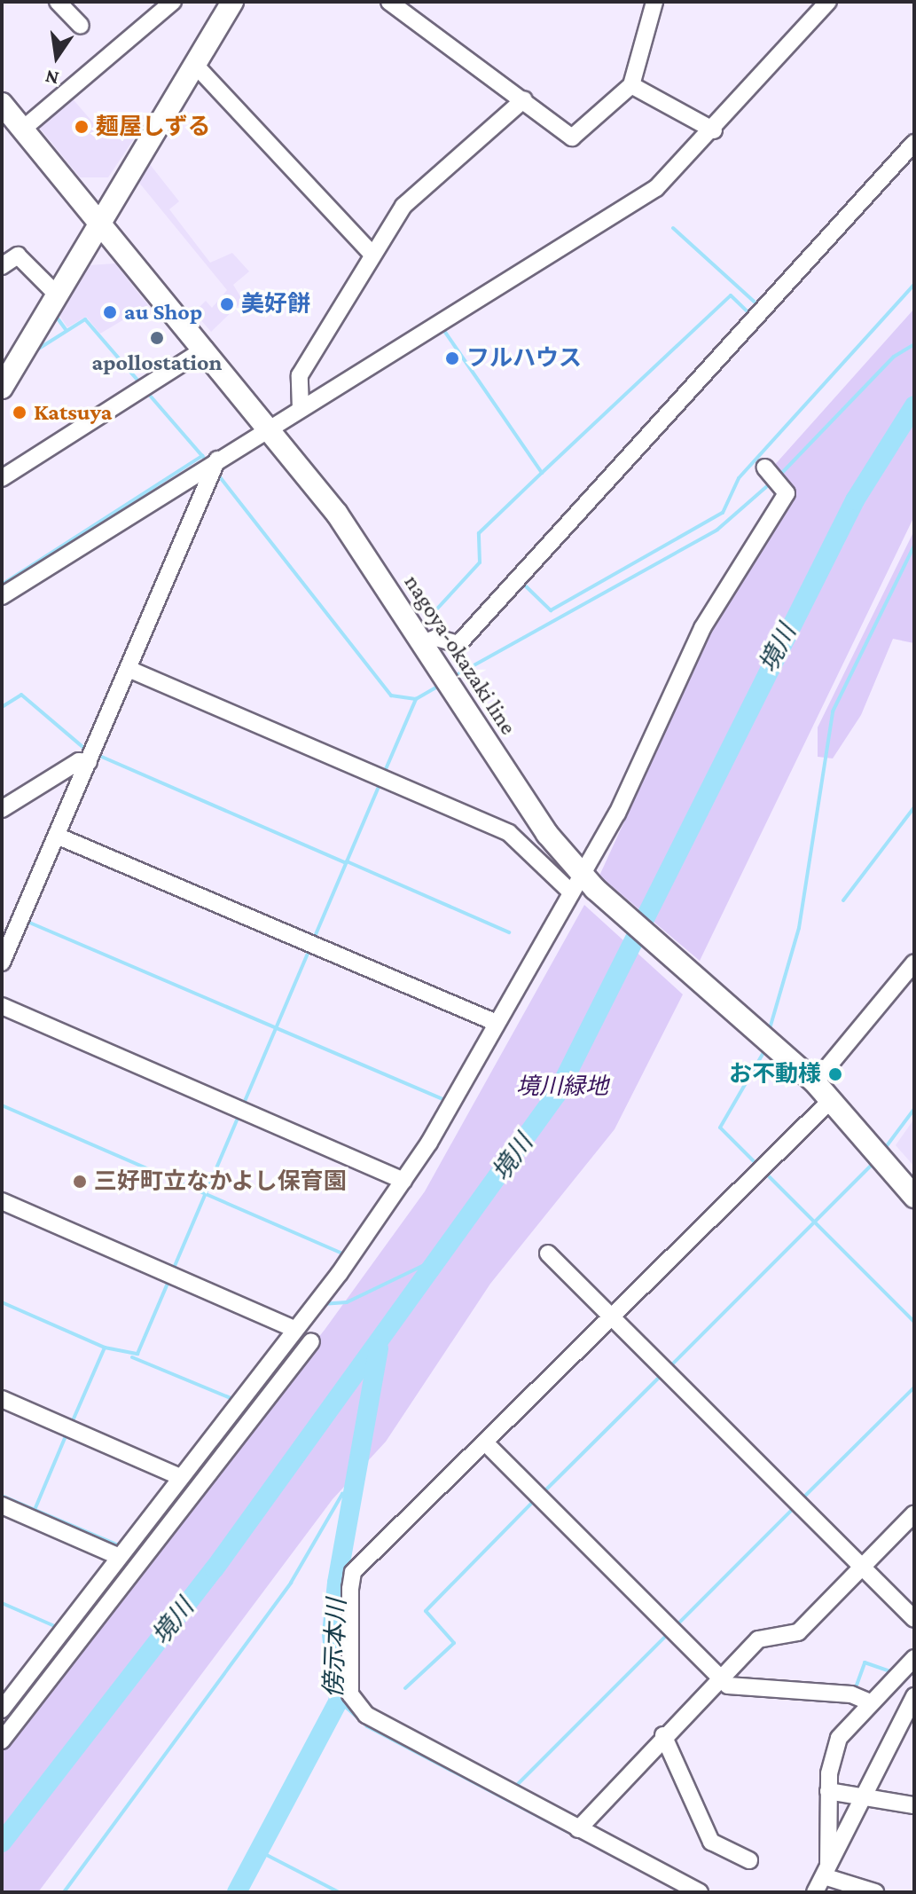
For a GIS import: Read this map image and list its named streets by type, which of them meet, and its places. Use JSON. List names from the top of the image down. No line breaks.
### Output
{"streets":{"main road":["nagoya-okazaki line"]},"water":["境川","傍示本川"],"parks":["境川緑地"],"places":["麺屋しずる","美好餅","au Shop","apollostation","フルハウス","Katsuya","お不動様","三好町立なかよし保育園"],"north":"bottom"}
